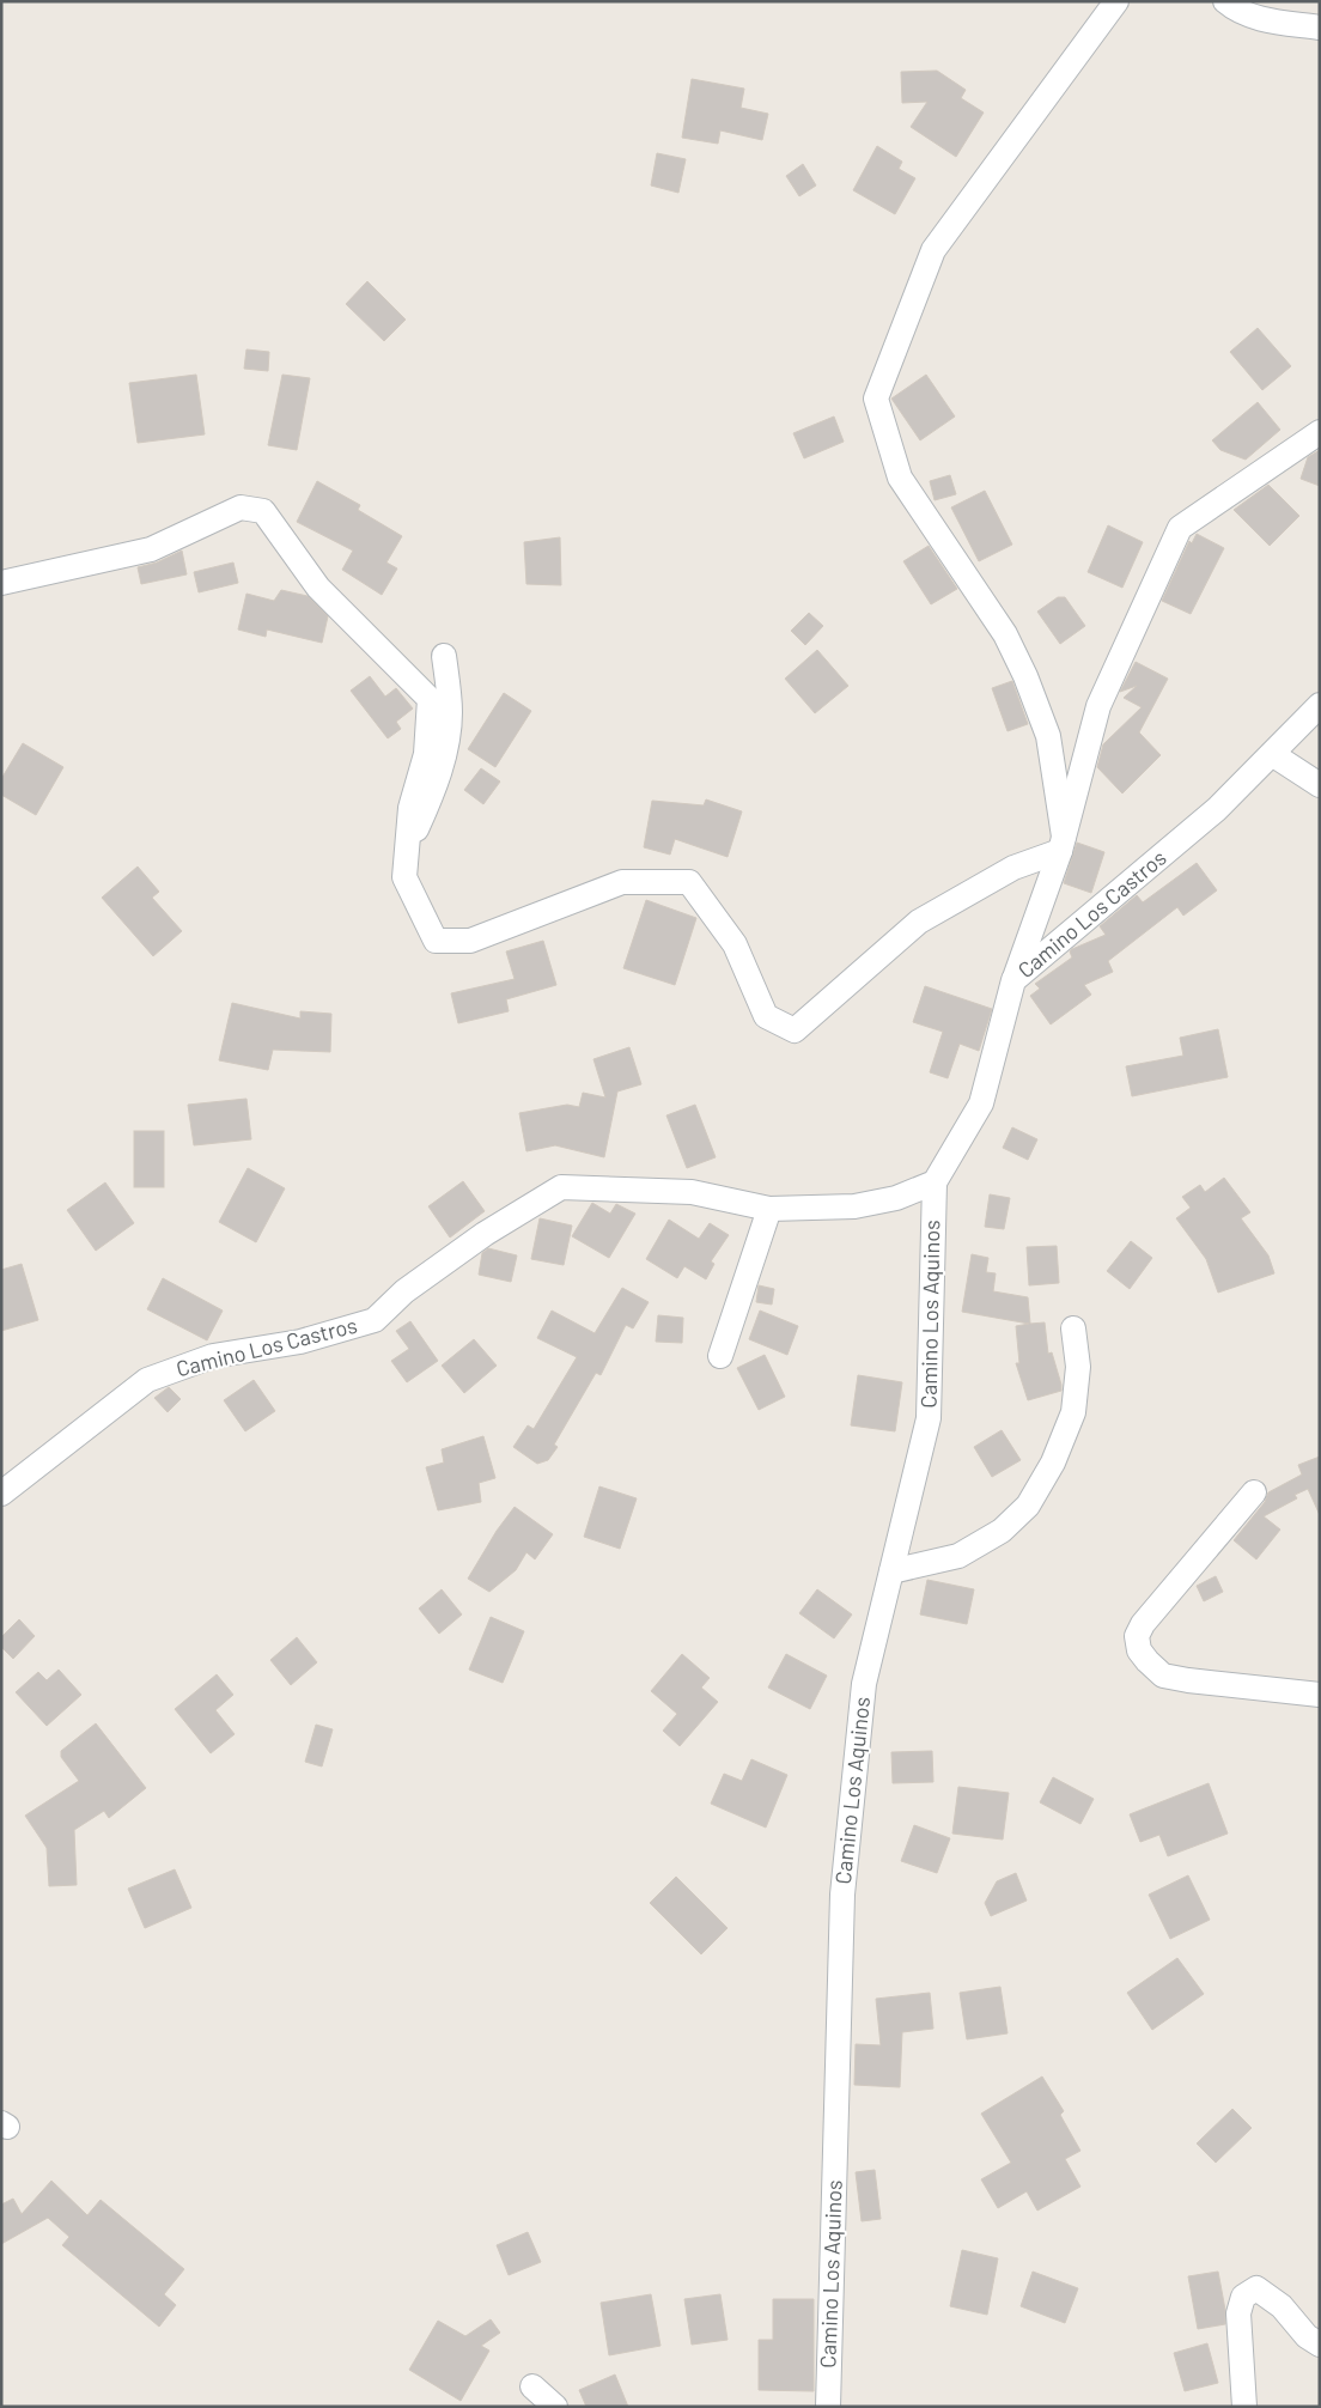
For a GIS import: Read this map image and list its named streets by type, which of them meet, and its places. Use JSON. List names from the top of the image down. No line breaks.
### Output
{"streets":{"street":["Camino Los Castros","Camino Los Aquinos"]},"crossings":[["Camino Los Castros","Camino Los Aquinos"]]}
